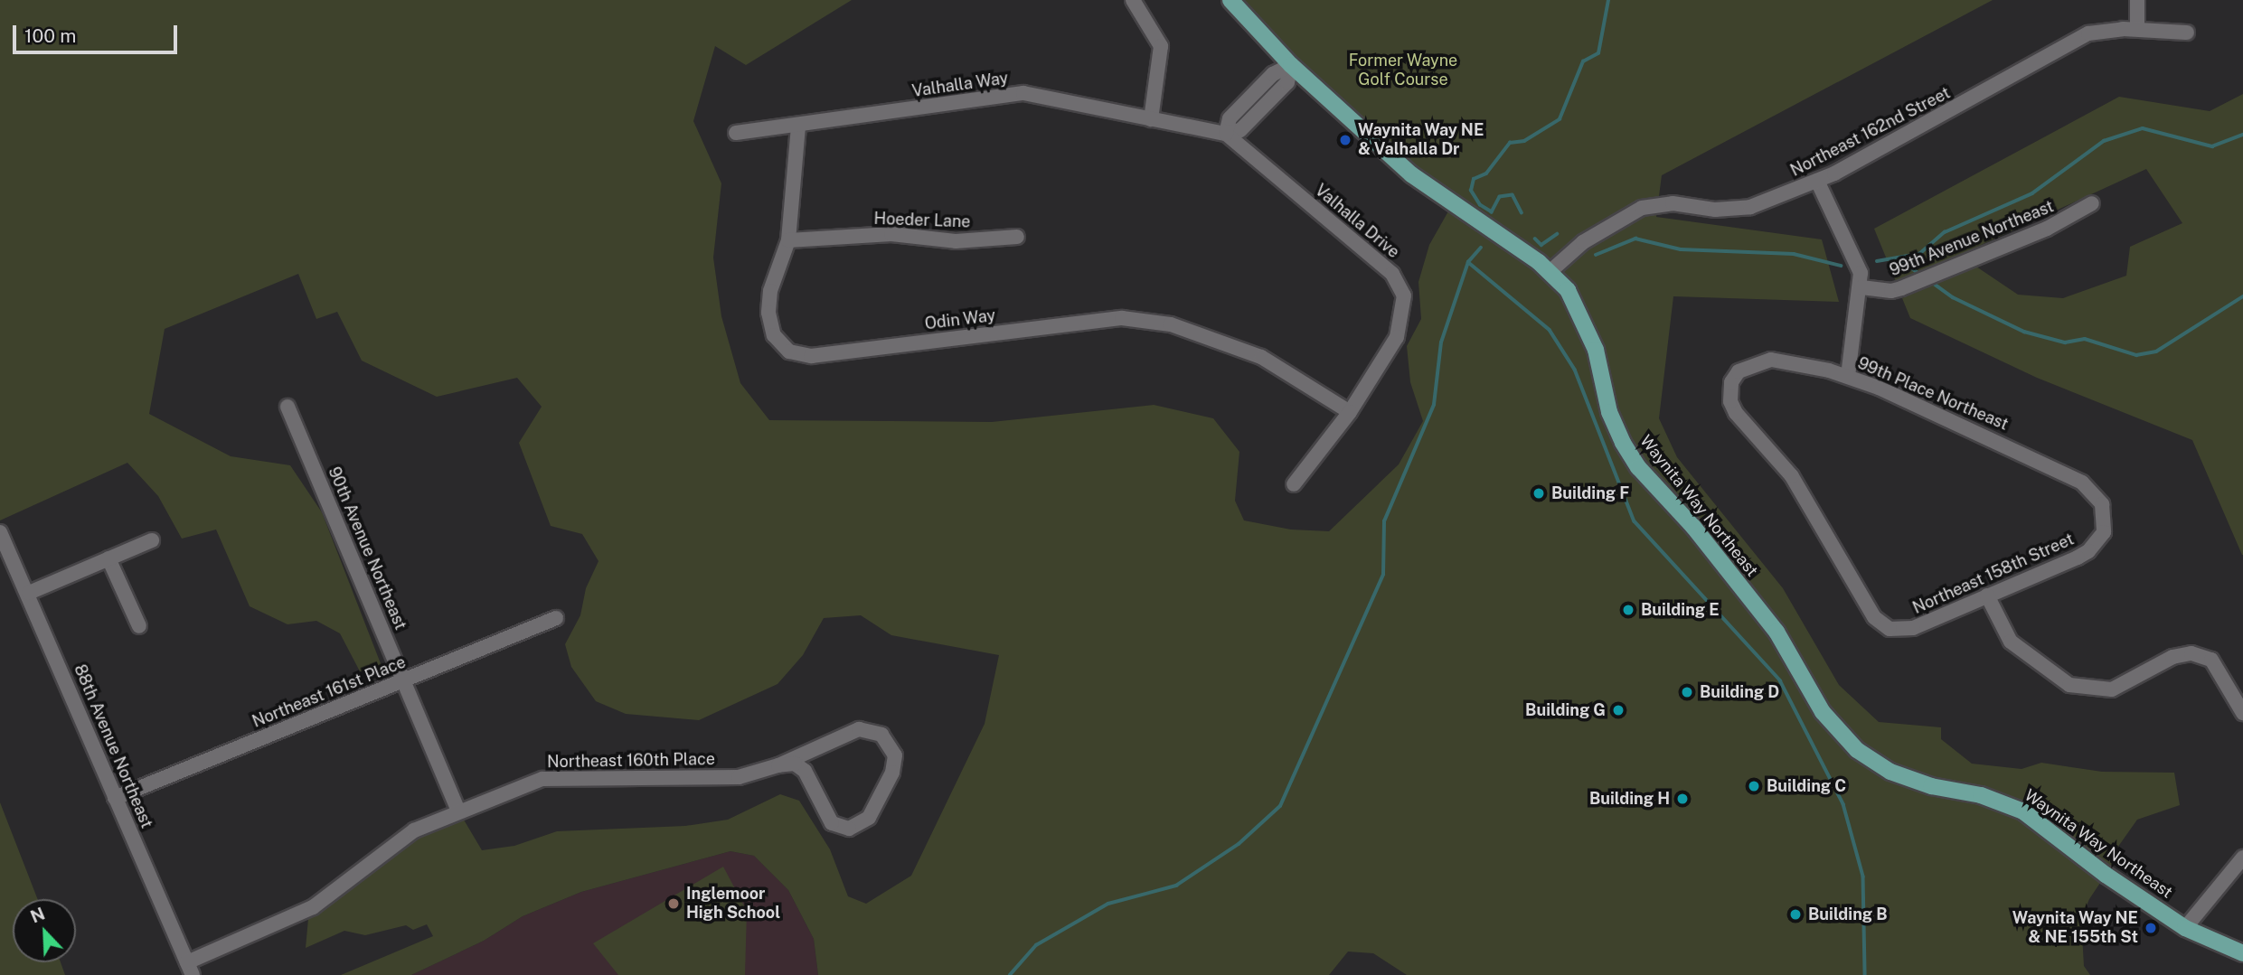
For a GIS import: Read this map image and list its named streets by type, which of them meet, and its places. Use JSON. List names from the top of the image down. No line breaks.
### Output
{"streets":{"main road":["Waynita Way Northeast"],"street":["Valhalla Way","Northeast 162nd Street","Hoeder Lane","Valhalla Drive","99th Avenue Northeast","Odin Way","99th Place Northeast","90th Avenue Northeast","Northeast 158th Street","Northeast 161st Place","88th Avenue Northeast","Northeast 160th Place"]},"crossings":[["Valhalla Way","Valhalla Drive"],["Valhalla Way","Odin Way"],["Northeast 162nd Street","Waynita Way Northeast"],["Hoeder Lane","Odin Way"],["Valhalla Drive","Odin Way"],["99th Place Northeast","Northeast 158th Street"],["90th Avenue Northeast","Northeast 161st Place"],["90th Avenue Northeast","Northeast 160th Place"],["Northeast 161st Place","88th Avenue Northeast"],["88th Avenue Northeast","Northeast 160th Place"]],"parks":["Former Wayne Golf Course"],"places":["Waynita Way NE & Valhalla Dr","Building F","Building E","Building D","Building G","Building C","Building H","Inglemoor High School","Building B","Waynita Way NE & NE 155th St"],"scale_bar":"100 m","north":"top left"}
